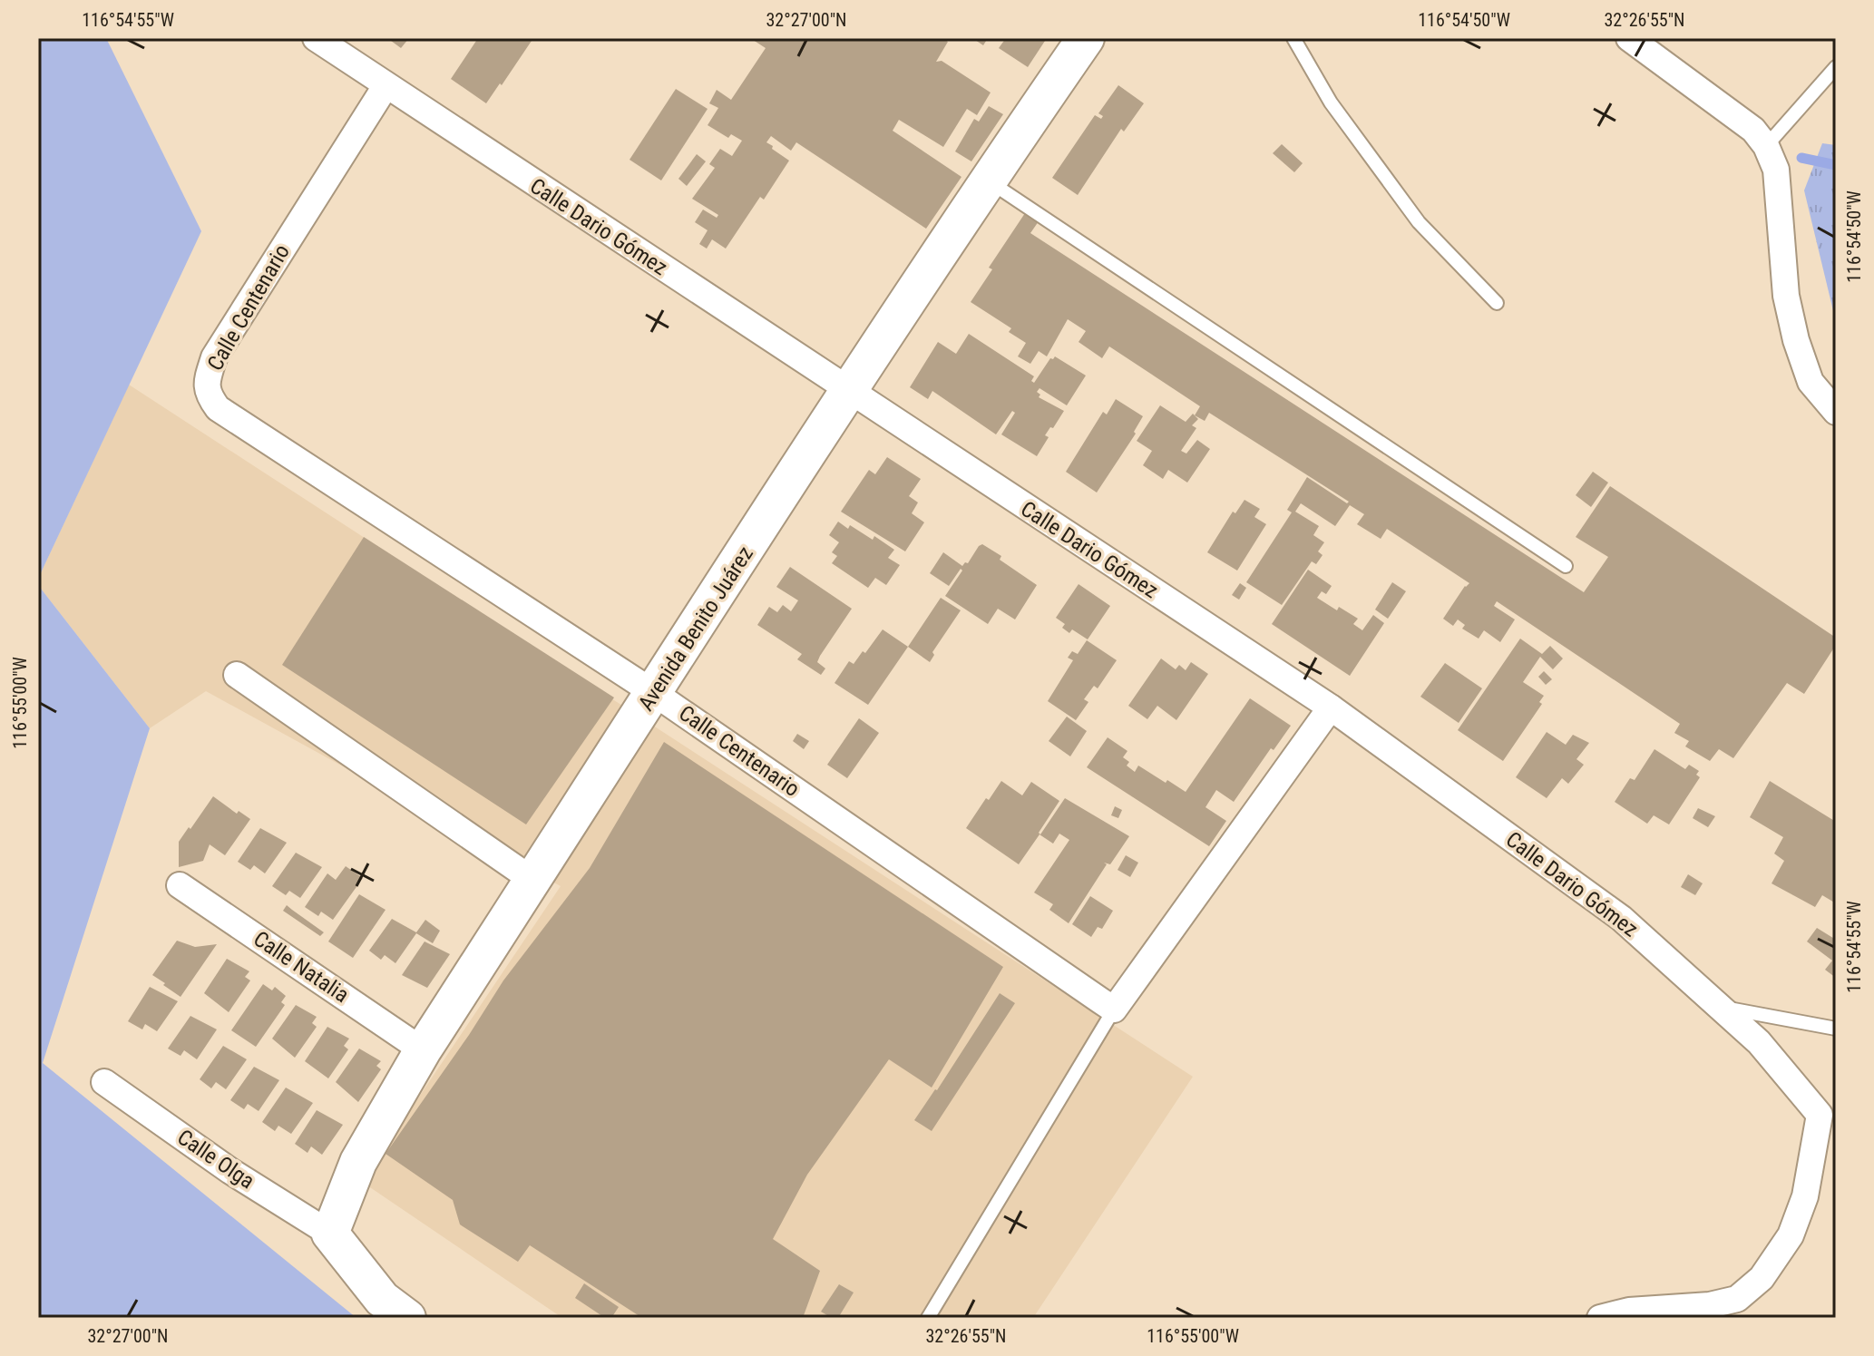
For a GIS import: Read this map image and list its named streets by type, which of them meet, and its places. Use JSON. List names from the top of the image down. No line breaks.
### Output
{"streets":{"street":["Calle Dario Gómez","Calle Centenario","Avenida Benito Juárez","Calle Natalia","Calle Olga"]},"crossings":[["Calle Dario Gómez","Calle Centenario"],["Calle Dario Gómez","Avenida Benito Juárez"],["Calle Centenario","Avenida Benito Juárez"],["Avenida Benito Juárez","Calle Natalia"],["Avenida Benito Juárez","Calle Olga"]],"coordinates":["116°54'55\"W","32°27'00\"N","116°54'50\"W","32°26'55\"N","116°55'00\"W"]}
